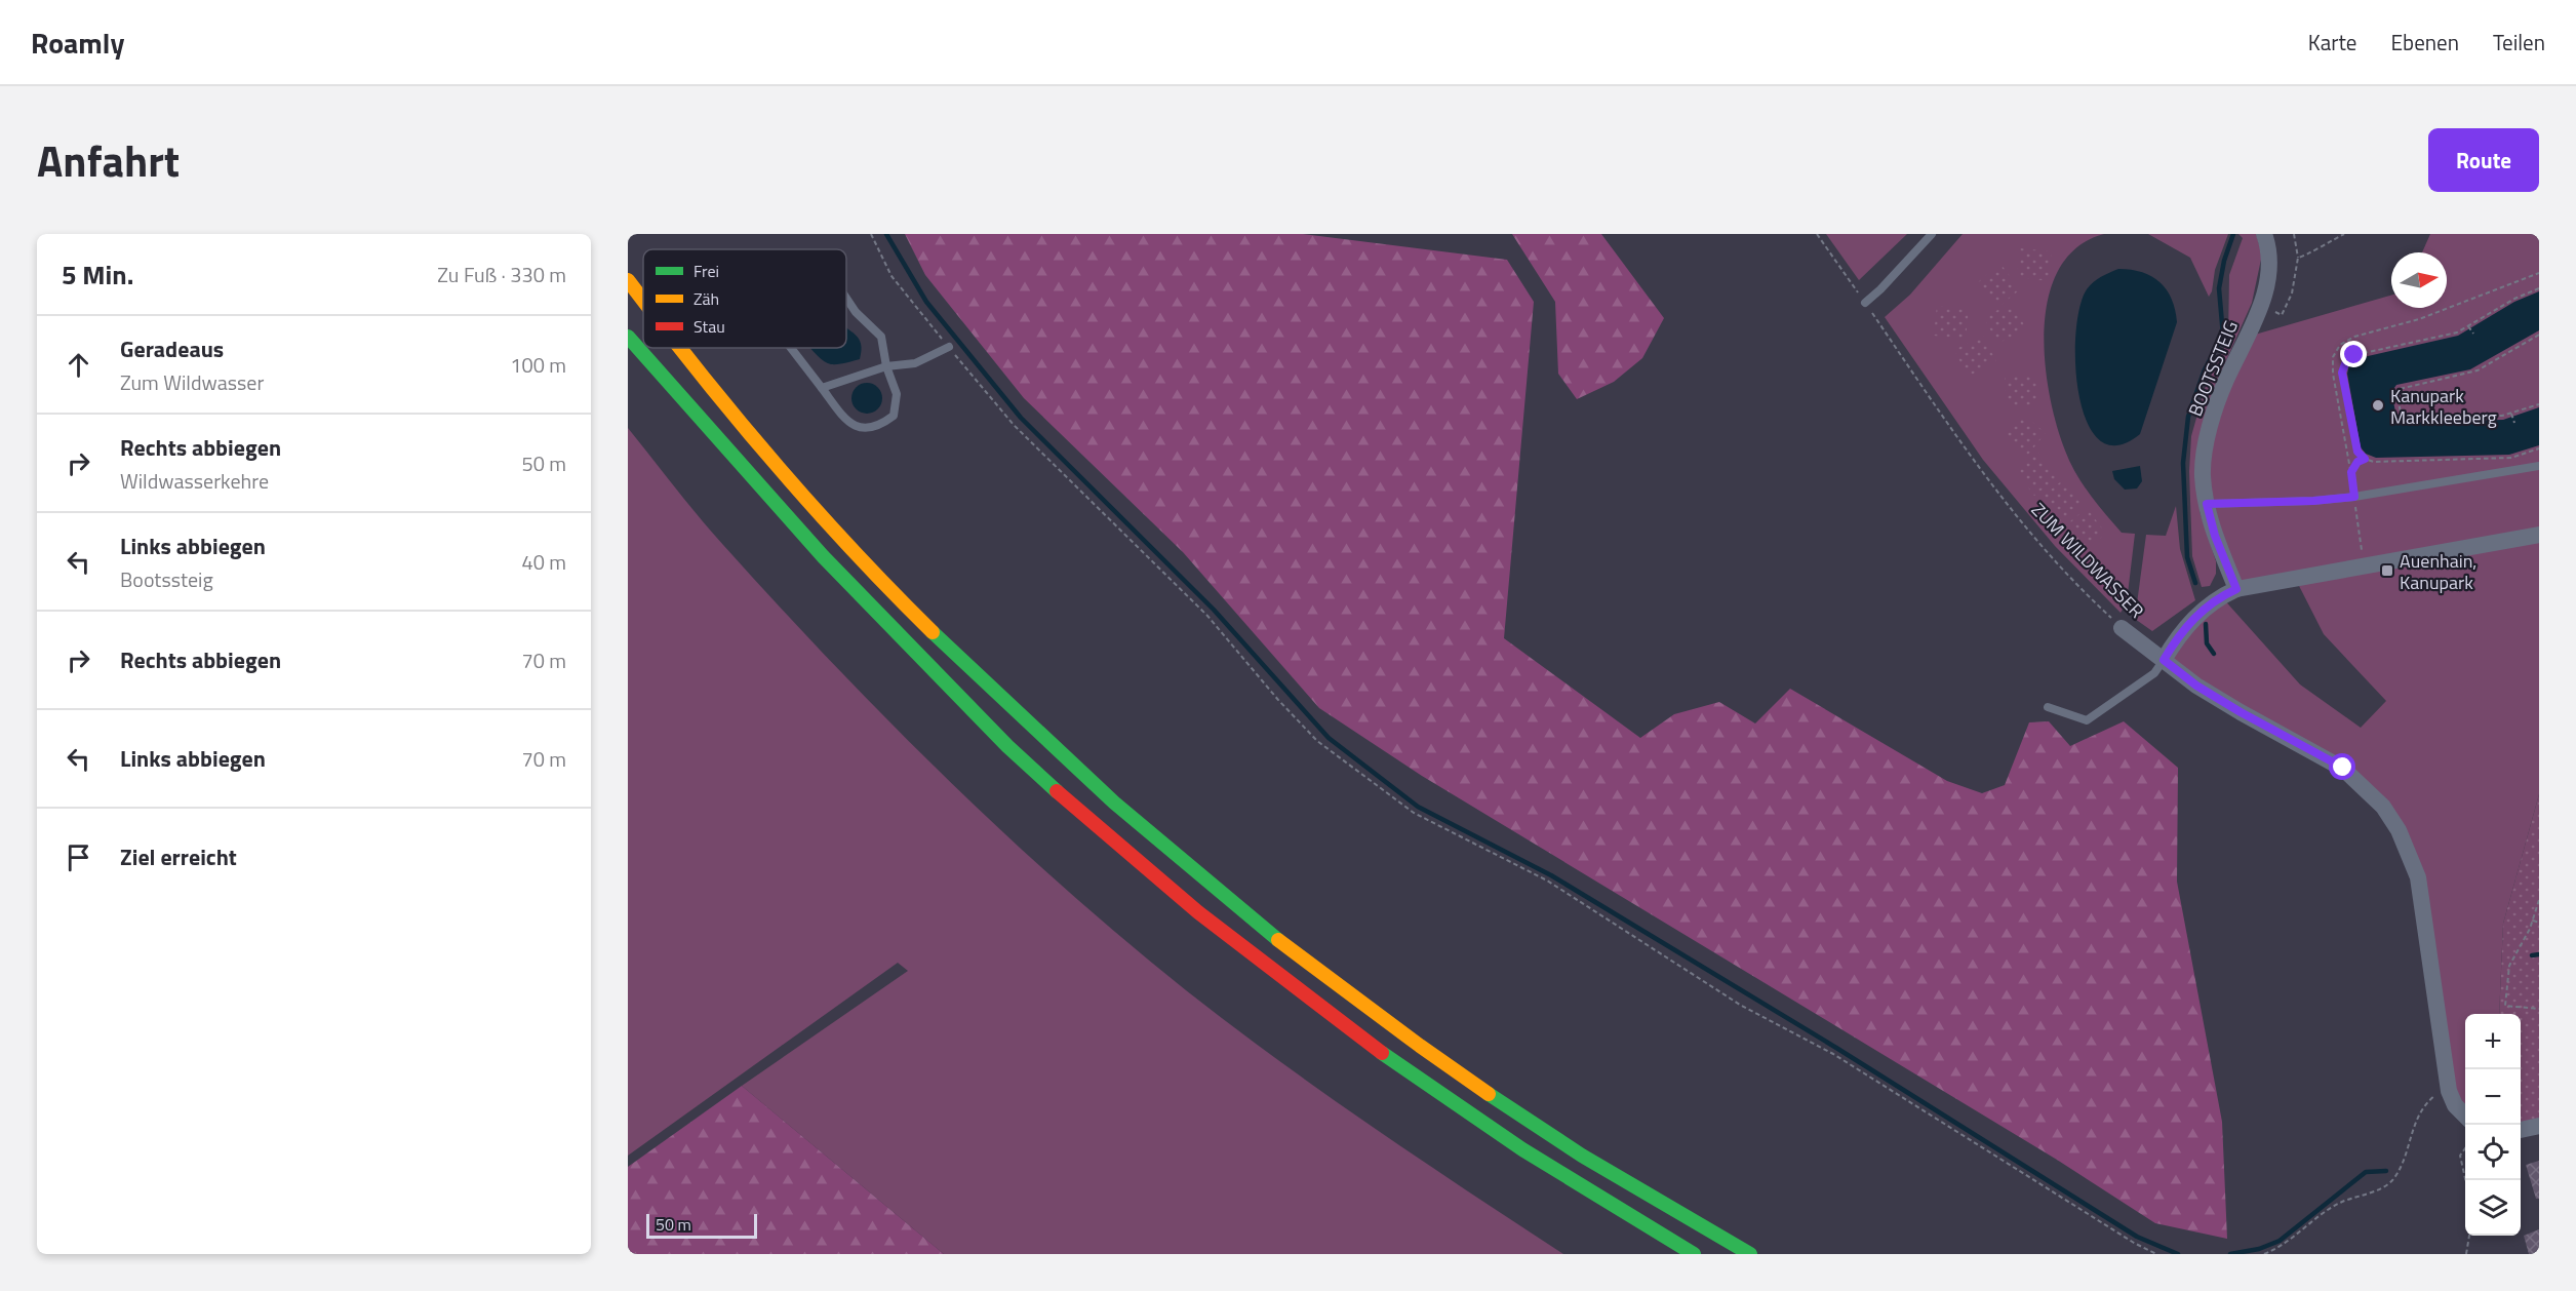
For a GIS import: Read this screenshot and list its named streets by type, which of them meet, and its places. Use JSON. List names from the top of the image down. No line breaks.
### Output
{"streets":{"street":["BOOTSSTEIG","ZUM WILDWASSER"]},"places":{"other":["Kanupark Markkleeberg"],"transit":["Auenhain, Kanupark"]},"legend":["Frei","Zäh","Stau"],"scale_bar":"50 m","north":"right","page":{"header":"Roamly","nav":["Karte","Ebenen","Teilen"],"title":"Anfahrt","buttons":"Route","heading":["5 Min.","Zu Fuß · 330 m"],"list":[["Geradeaus","Zum Wildwasser","100 m"],["Rechts abbiegen","Wildwasserkehre","50 m"],["Links abbiegen","Bootssteig","40 m"],["Rechts abbiegen","70 m"],["Links abbiegen","70 m"],"Ziel erreicht"],"map_buttons":["+","−"],"scale":"50 m"}}
